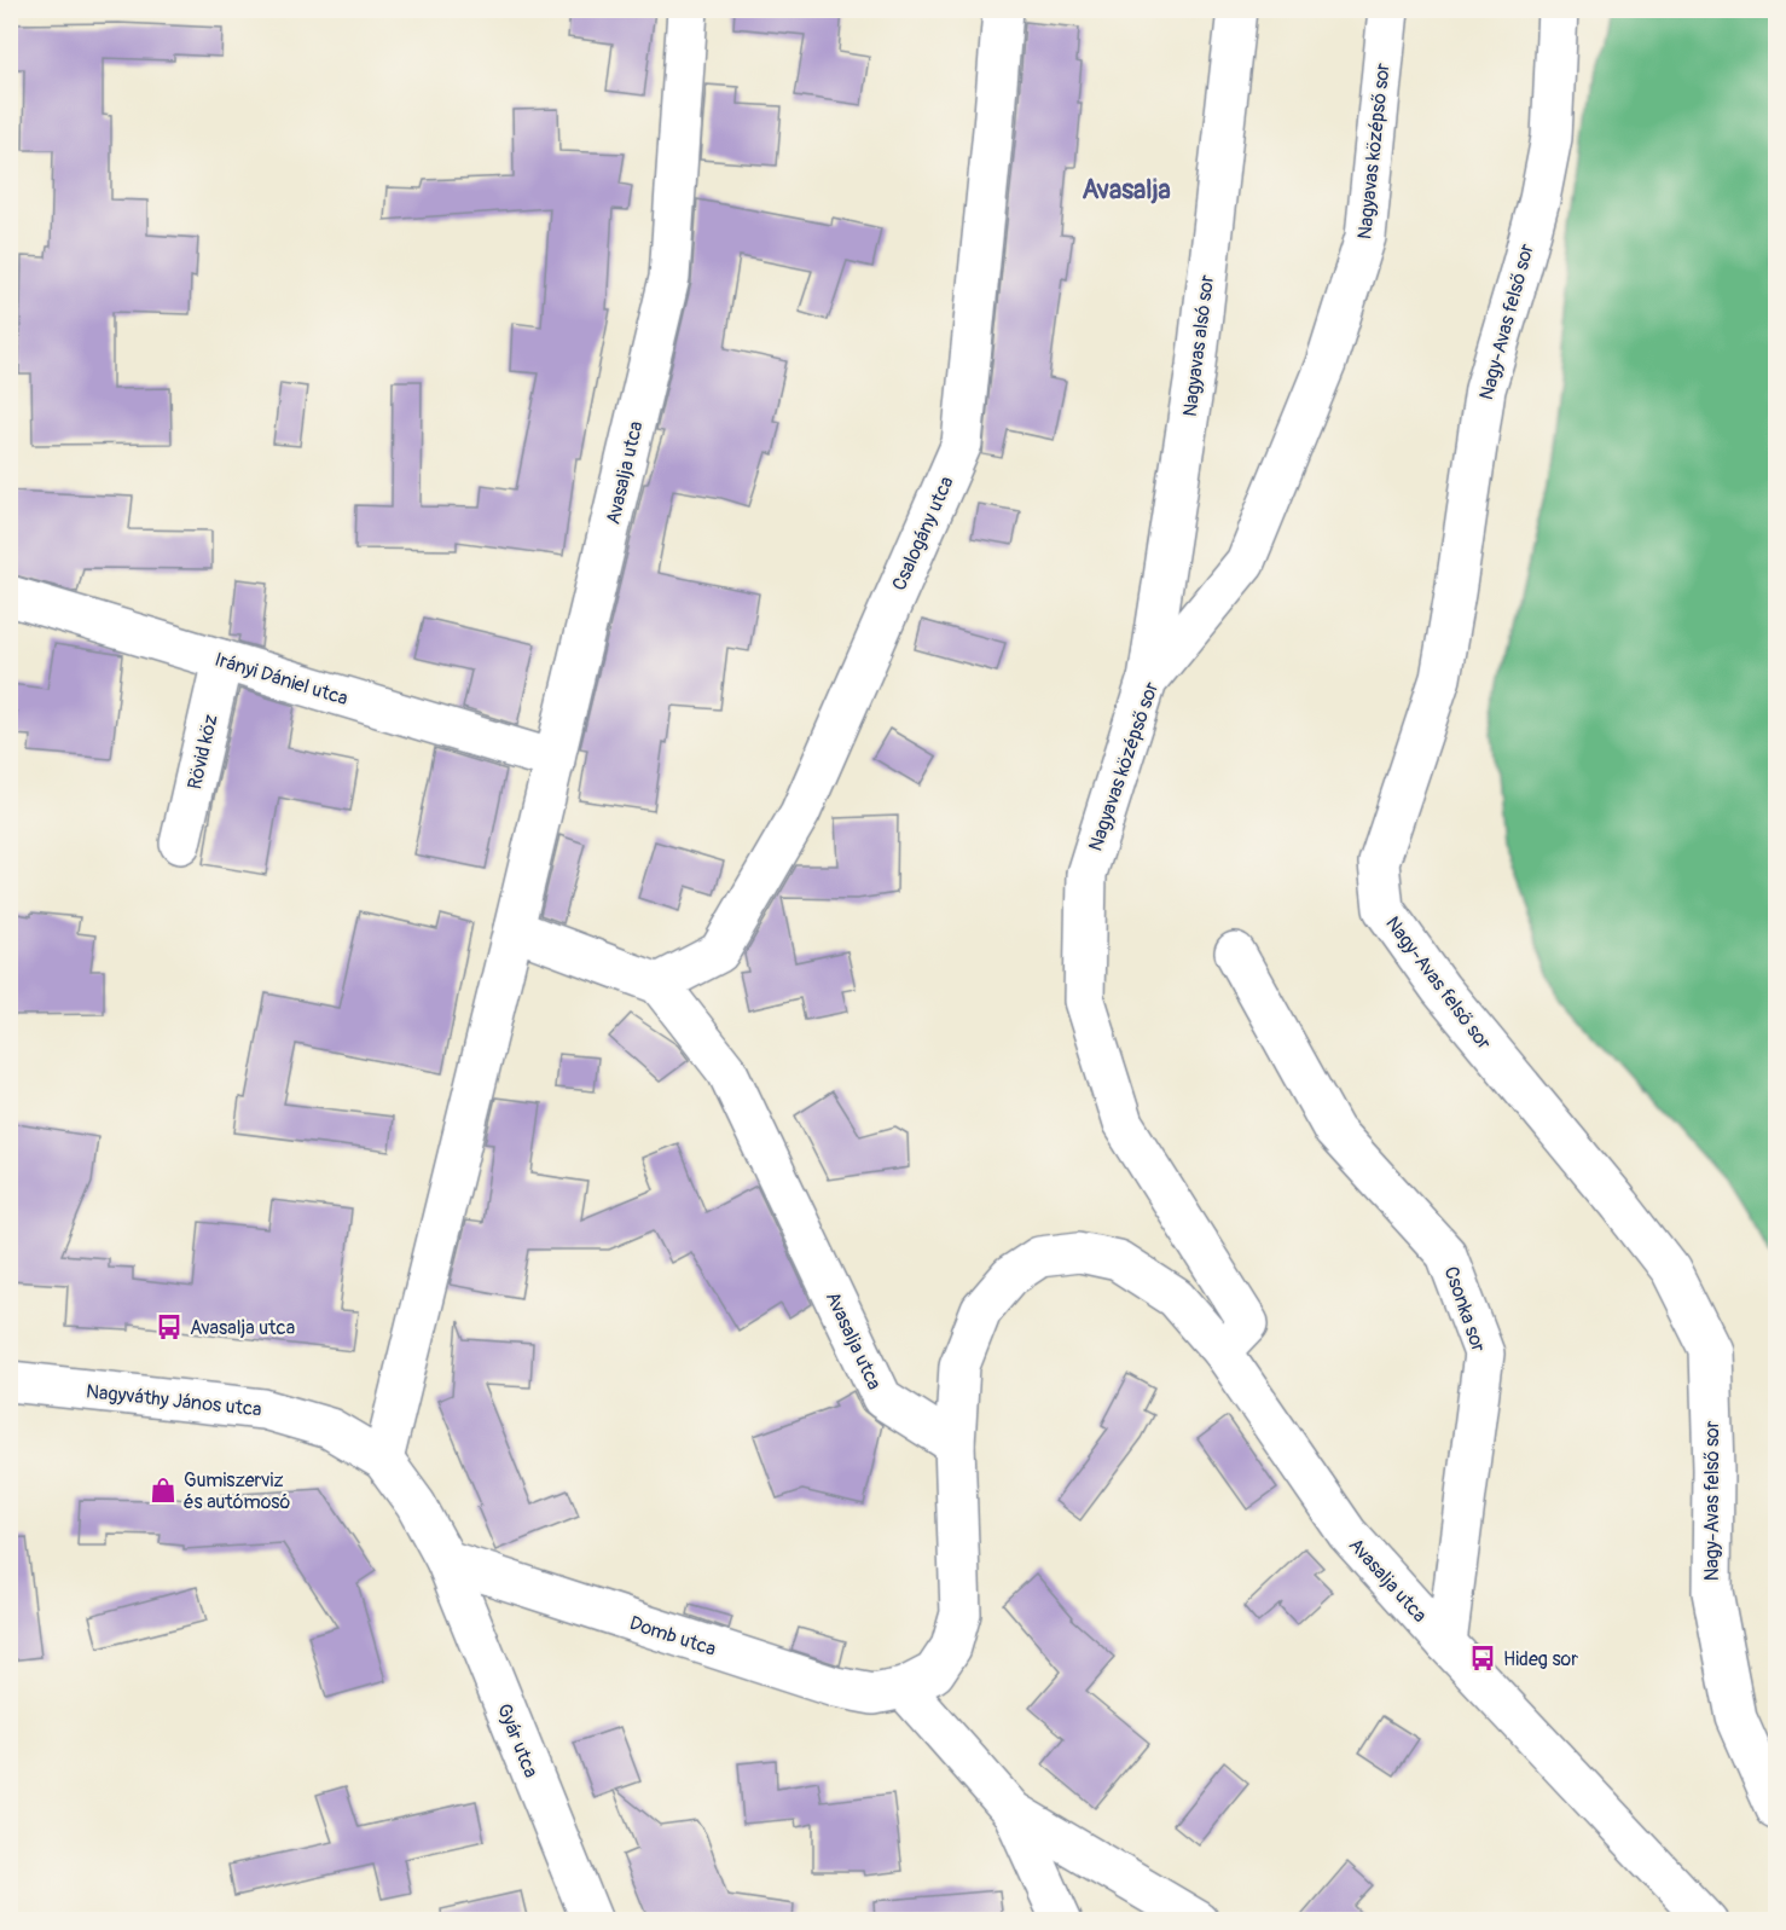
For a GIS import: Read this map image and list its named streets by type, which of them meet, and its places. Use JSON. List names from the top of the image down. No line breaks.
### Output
{"streets":{"street":["Nagyavas középső sor","Nagy-Avas felső sor","Nagyavas alsó sor","Avasalja utca","Csalogány utca","Irányi Dániel utca","Rövid köz","Csonka sor","Nagyváthy János utca","Domb utca","Gyár utca"]},"crossings":[["Nagyavas középső sor","Nagyavas alsó sor"],["Nagyavas középső sor","Avasalja utca"],["Avasalja utca","Csalogány utca"],["Avasalja utca","Irányi Dániel utca"],["Avasalja utca","Csonka sor"],["Avasalja utca","Nagyváthy János utca"],["Avasalja utca","Domb utca"],["Irányi Dániel utca","Rövid köz"],["Nagyváthy János utca","Domb utca"],["Nagyváthy János utca","Gyár utca"],["Domb utca","Gyár utca"]],"districts":["Avasalja"],"places":{"bus stop":["Avasalja utca","Hideg sor"],"shop":["Gumiszerviz és autómosó"]}}
